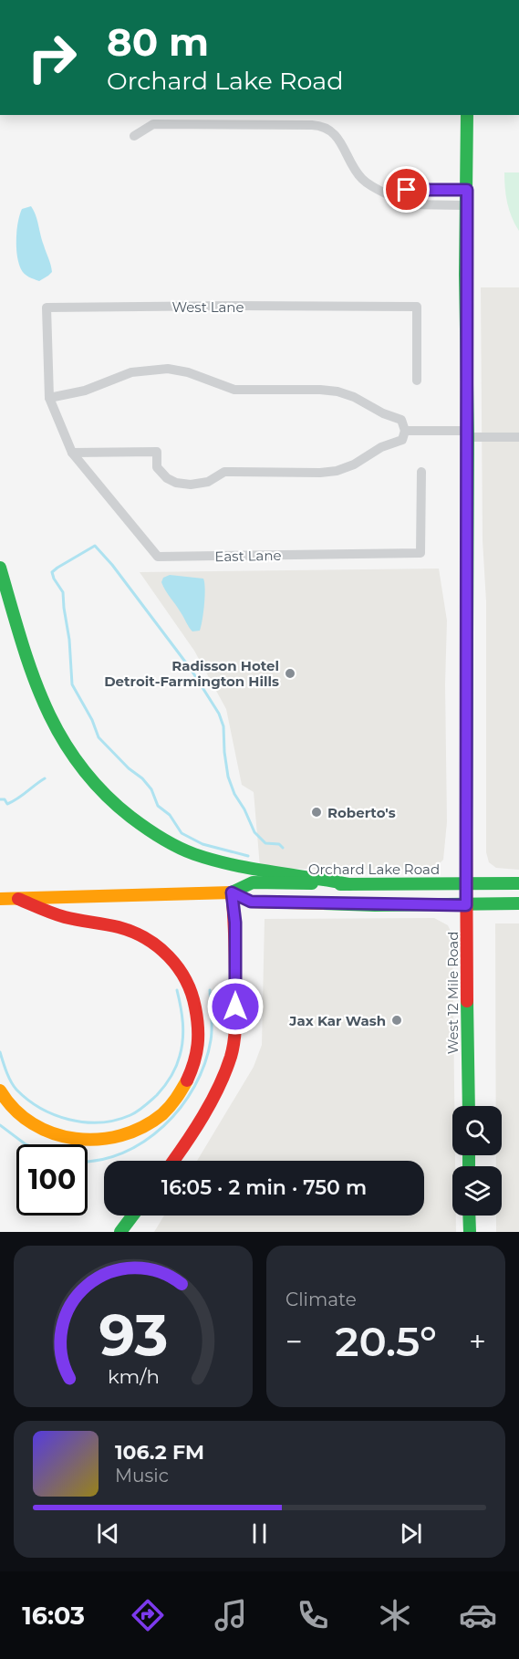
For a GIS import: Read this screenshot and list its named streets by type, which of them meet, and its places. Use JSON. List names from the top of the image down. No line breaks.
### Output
{"streets":{"main road":["Orchard Lake Road","West 12 Mile Road"],"street":["West Lane","East Lane"]},"crossings":[["West Lane","East Lane"],["Orchard Lake Road","West 12 Mile Road"]],"places":["Radisson Hotel Detroit-Farmington Hills","Roberto's","Jax Kar Wash"],"page":{"turn":["80 m","Orchard Lake Road"],"limit":"100","trip":"16:05 · 2 min · 750 m","tile":"Climate","heat":["−","20.5°","+"],"song":["106.2 FM","Music"],"tabs":"16:03","gauge":["93","km/h"]}}
